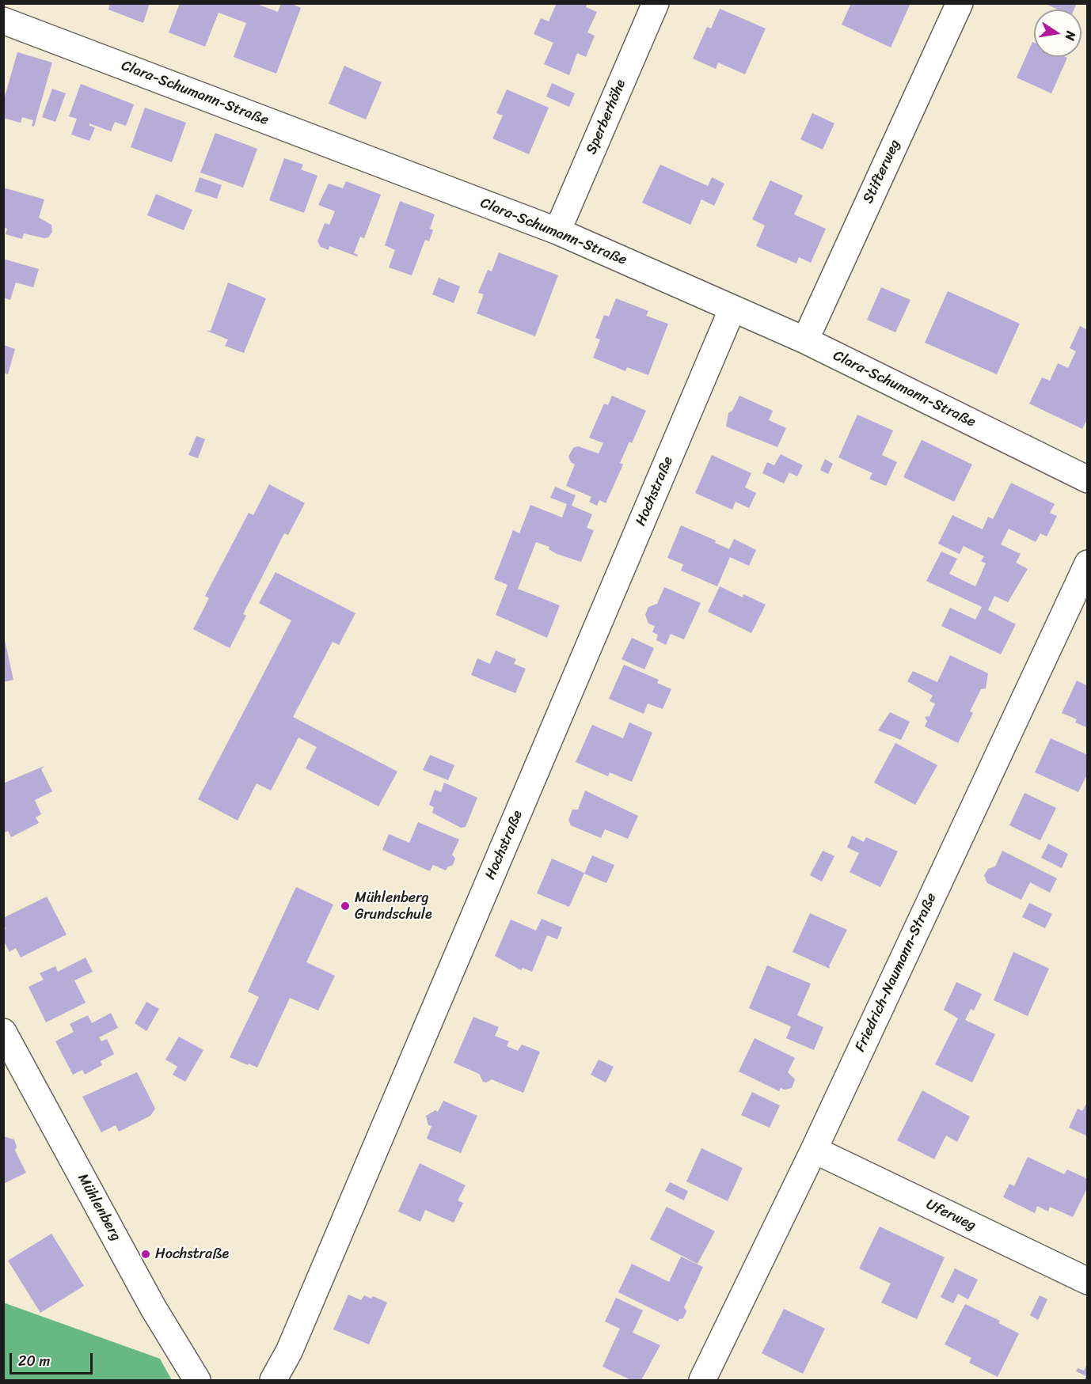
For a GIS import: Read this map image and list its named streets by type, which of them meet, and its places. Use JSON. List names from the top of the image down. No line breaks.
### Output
{"streets":{"street":["Clara-Schumann-Straße","Sperberhöhe","Stifterweg","Hochstraße","Friedrich-Naumann-Straße","Mühlenberg","Uferweg"]},"crossings":[["Clara-Schumann-Straße","Sperberhöhe"],["Clara-Schumann-Straße","Stifterweg"],["Clara-Schumann-Straße","Hochstraße"],["Friedrich-Naumann-Straße","Uferweg"]],"places":["Mühlenberg Grundschule","Hochstraße"],"scale_bar":"20 m","north":"right"}
